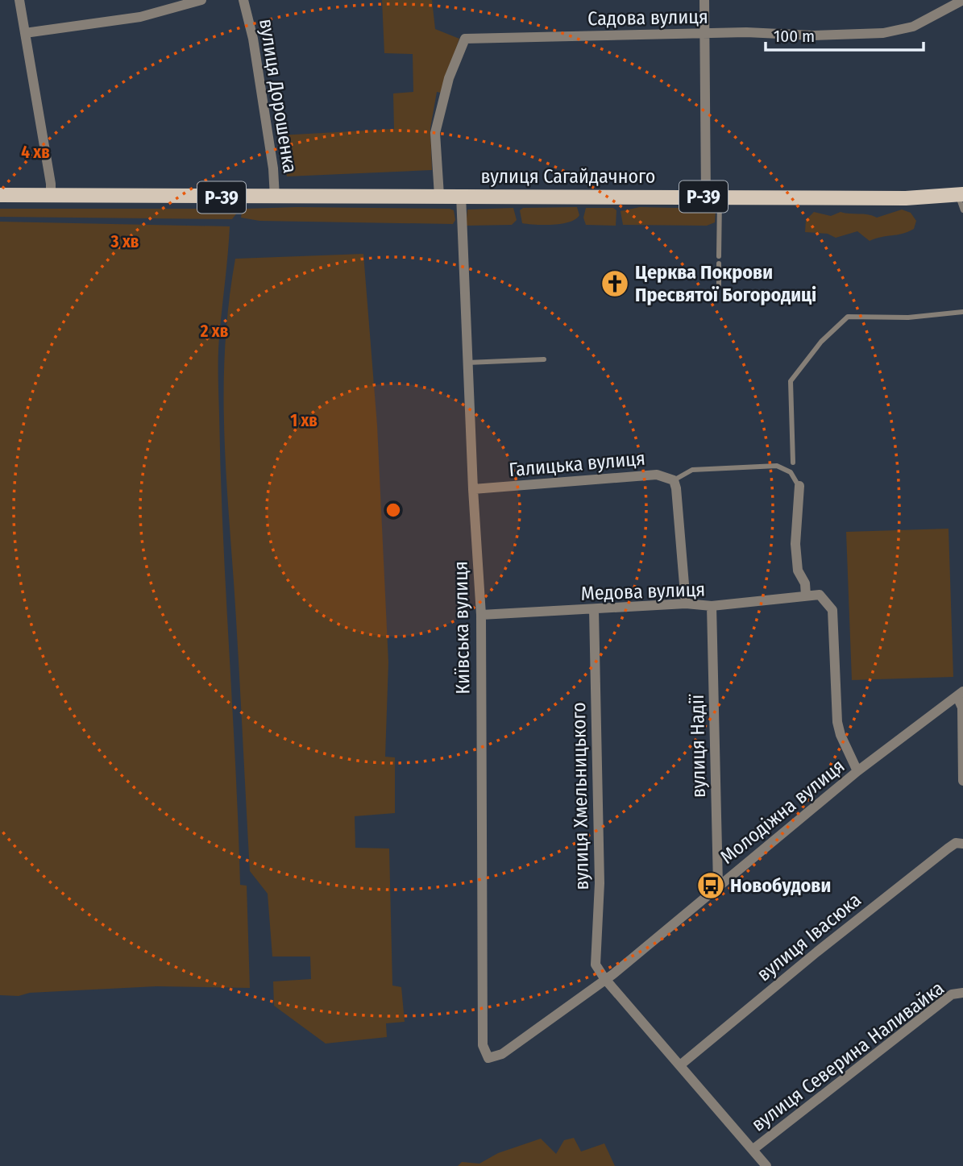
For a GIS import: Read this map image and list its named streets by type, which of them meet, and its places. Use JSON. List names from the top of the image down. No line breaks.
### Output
{"streets":{"main road":["вулиця Сагайдачного","Р-39"],"street":["Садова вулиця","вулиця Дорошенка","Галицька вулиця","Медова вулиця","Київська вулиця","вулиця Надії","вулиця Хмельницького","Молодіжна вулиця","вулиця Івасюка","вулиця Северина Наливайка"]},"crossings":[["Садова вулиця","вулиця Сагайдачного"],["Садова вулиця","Р-39"],["вулиця Дорошенка","Р-39"],["вулиця Сагайдачного","Р-39"],["вулиця Сагайдачного","Київська вулиця"],["Галицька вулиця","Київська вулиця"],["Медова вулиця","Київська вулиця"],["Медова вулиця","вулиця Надії"],["Медова вулиця","вулиця Хмельницького"],["Київська вулиця","Молодіжна вулиця"],["вулиця Надії","Молодіжна вулиця"],["вулиця Хмельницького","Молодіжна вулиця"]],"places":{"church":["Церква Покрови Пресвятої Богородиці"],"bus stop":["Новобудови"]},"scale_bar":"100 m","rings":["4 хв","3 хв","2 хв","1 хв"]}
